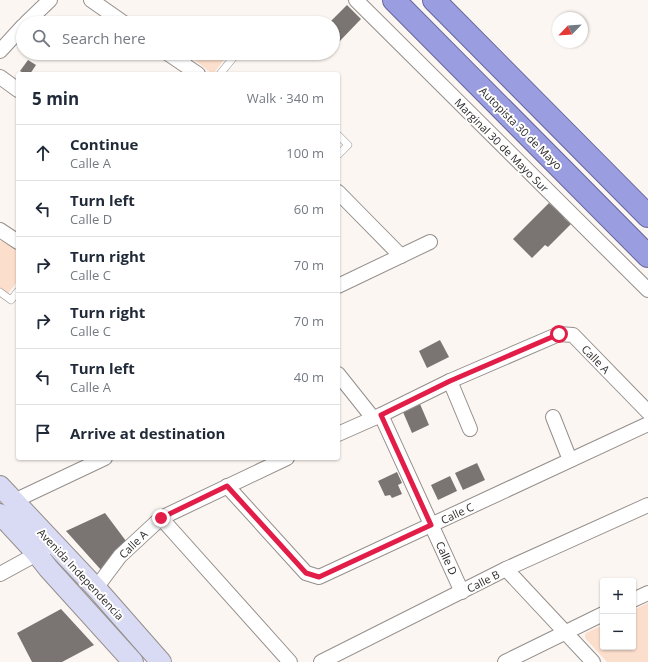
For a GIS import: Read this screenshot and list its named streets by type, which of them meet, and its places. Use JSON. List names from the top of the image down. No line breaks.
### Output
{"streets":{"highway":["Autopista 30 de Mayo"],"main road":["Avenida Independencia"],"street":["Marginal 30 de Mayo Sur","Calle A","Calle C","Calle D","Calle B"]},"crossings":[["Calle A","Calle C"],["Calle A","Calle D"],["Calle A","Avenida Independencia"],["Calle C","Calle D"],["Calle D","Calle B"]],"north":"bottom left","page":{"search":"Search here","heading":["5 min","Walk · 340 m"],"list":[["Continue","Calle A","100 m"],["Turn left","Calle D","60 m"],["Turn right","Calle C","70 m"],["Turn right","Calle C","70 m"],["Turn left","Calle A","40 m"],"Arrive at destination"],"map_buttons":["+","−"]}}
